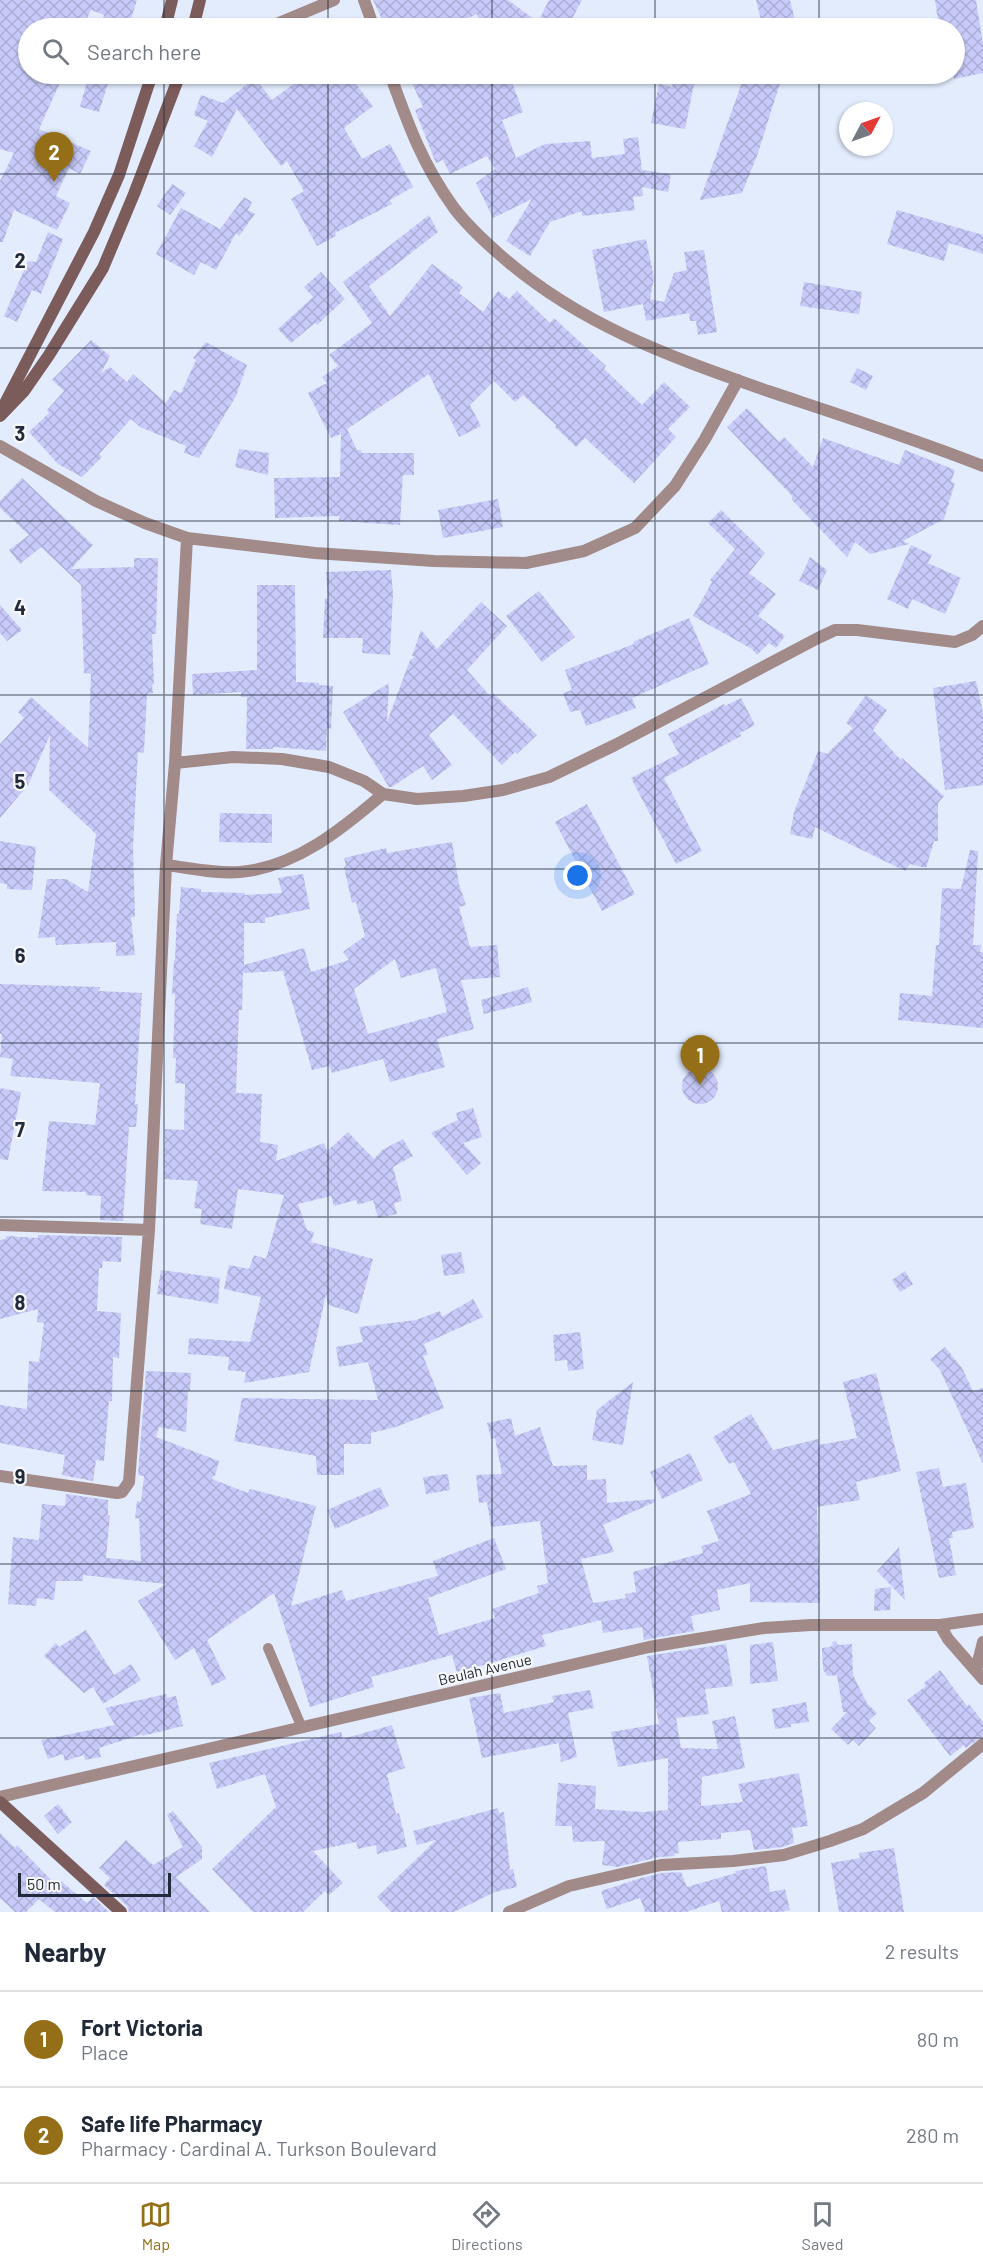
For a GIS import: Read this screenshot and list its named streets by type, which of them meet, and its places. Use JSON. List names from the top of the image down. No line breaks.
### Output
{"streets":{"street":["Beulah Avenue"]},"scale_bar":"50 m","north":"top right","page":{"search":"Search here","pins":["2","1"],"scale":"50 m","heading":["Nearby","2 results"],"list":[{"mark":"1","name":"Fort Victoria","note":"Place","value":"80 m"},{"mark":"2","name":"Safe life Pharmacy","note":"Pharmacy · Cardinal A. Turkson Boulevard","value":"280 m"}],"nav":["Map","Directions","Saved"]},"grid":{"rows":["2","3","4","5","6","7","8","9"]}}
